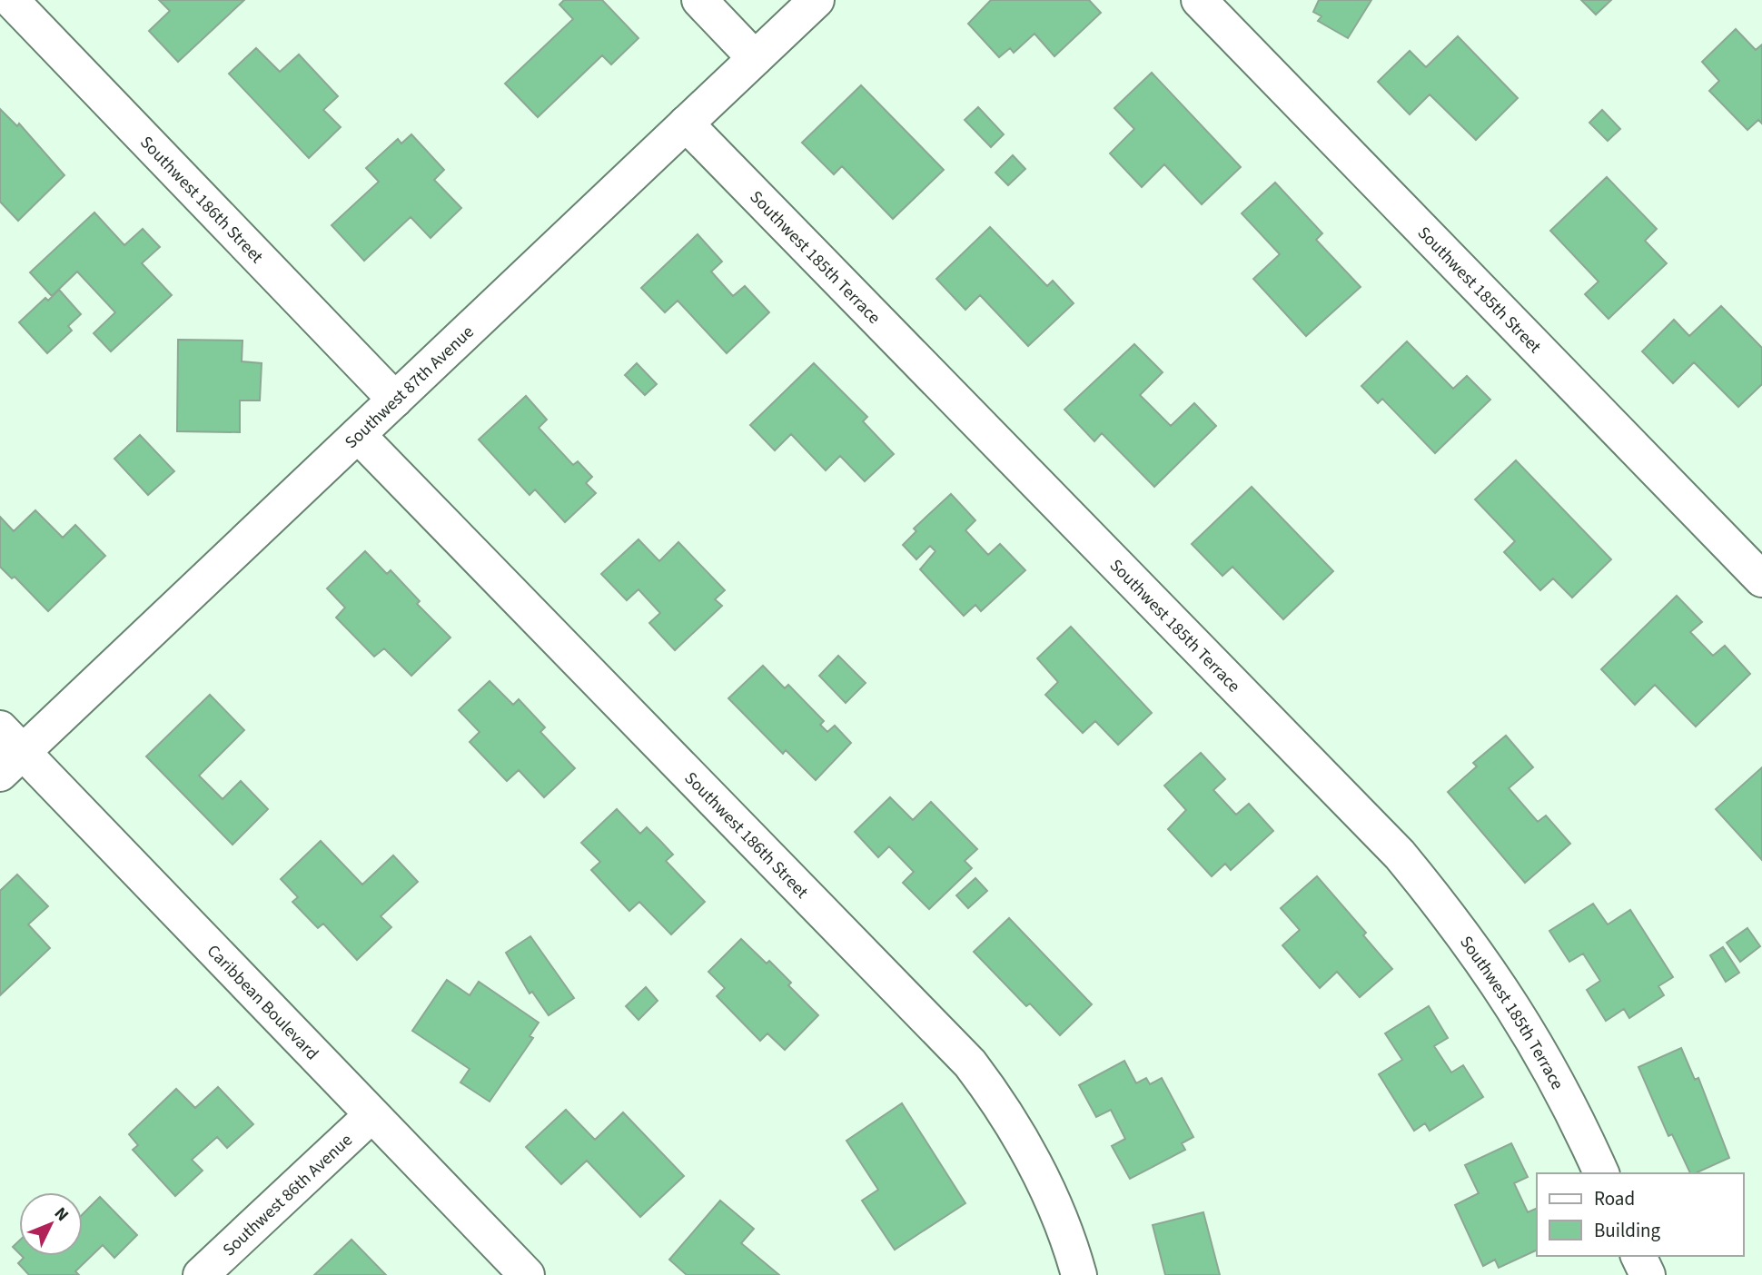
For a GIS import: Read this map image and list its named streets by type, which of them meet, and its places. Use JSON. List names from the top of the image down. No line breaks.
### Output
{"streets":{"street":["Southwest 186th Street","Southwest 185th Terrace","Southwest 185th Street","Southwest 87th Avenue","Caribbean Boulevard","Southwest 86th Avenue"]},"crossings":[["Southwest 186th Street","Southwest 87th Avenue"],["Southwest 185th Terrace","Southwest 87th Avenue"],["Southwest 87th Avenue","Caribbean Boulevard"],["Caribbean Boulevard","Southwest 86th Avenue"]],"legend":["Road","Building"],"north":"top right"}
